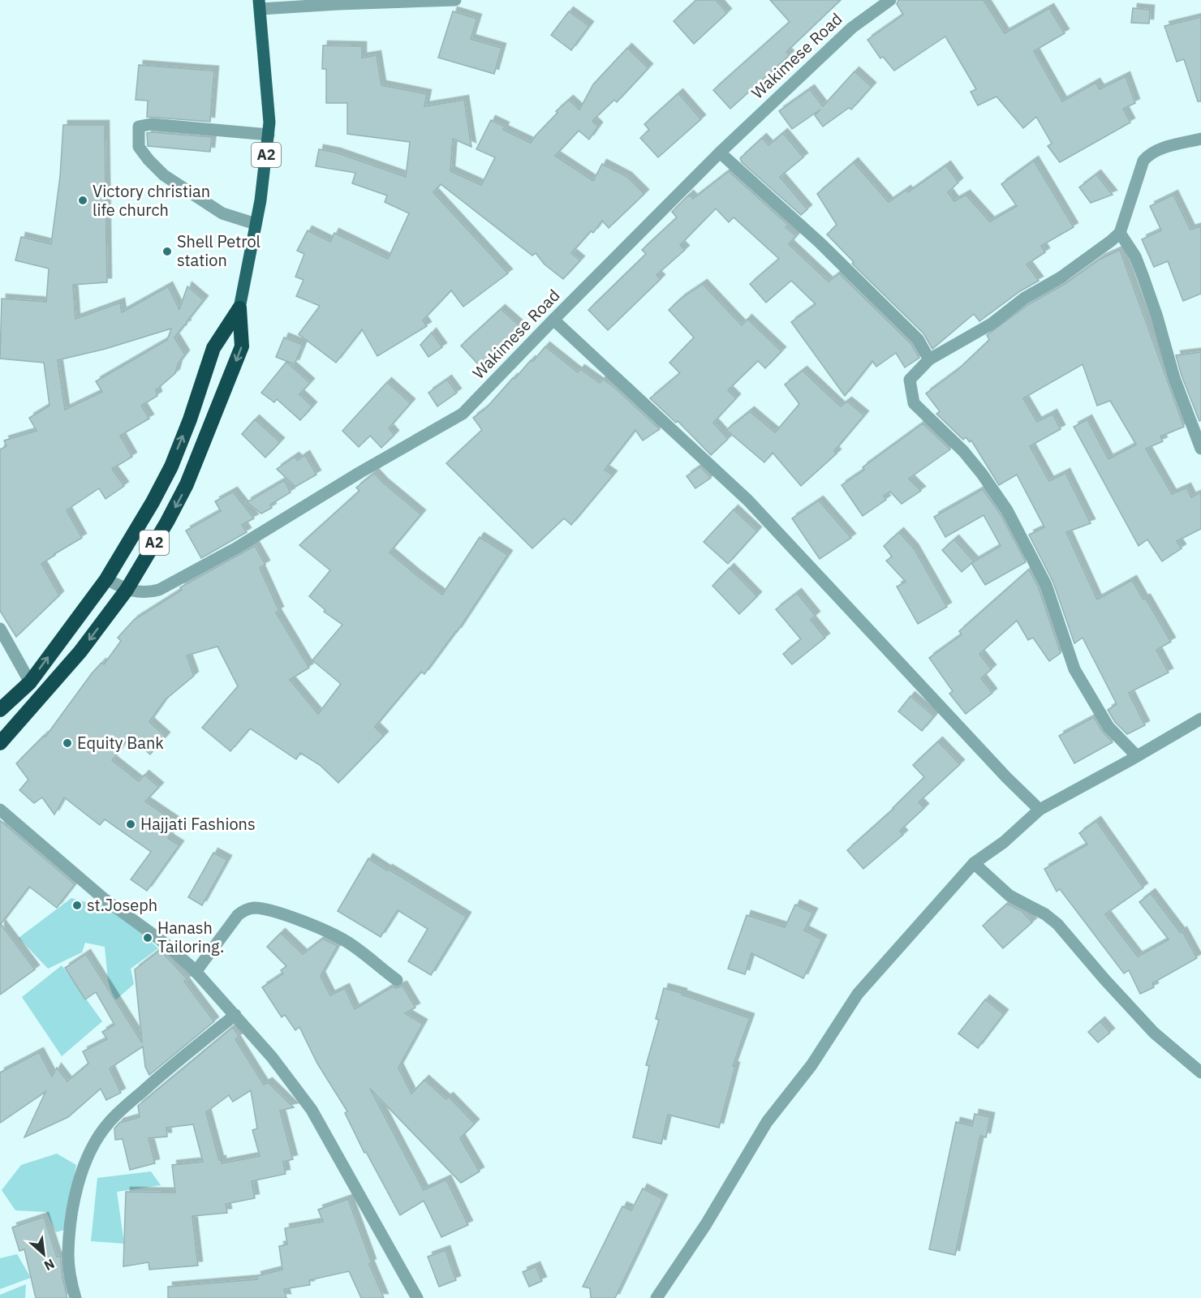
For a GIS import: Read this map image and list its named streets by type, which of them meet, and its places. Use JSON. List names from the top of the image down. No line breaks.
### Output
{"streets":{"highway":["A2"],"street":["Wakimese Road"]},"crossings":[["Wakimese Road","A2"]],"places":["Victory christian life church","Shell Petrol station","Equity Bank","Hajjati Fashions","st.Joseph","Hanash Tailoring."],"north":"bottom right"}
